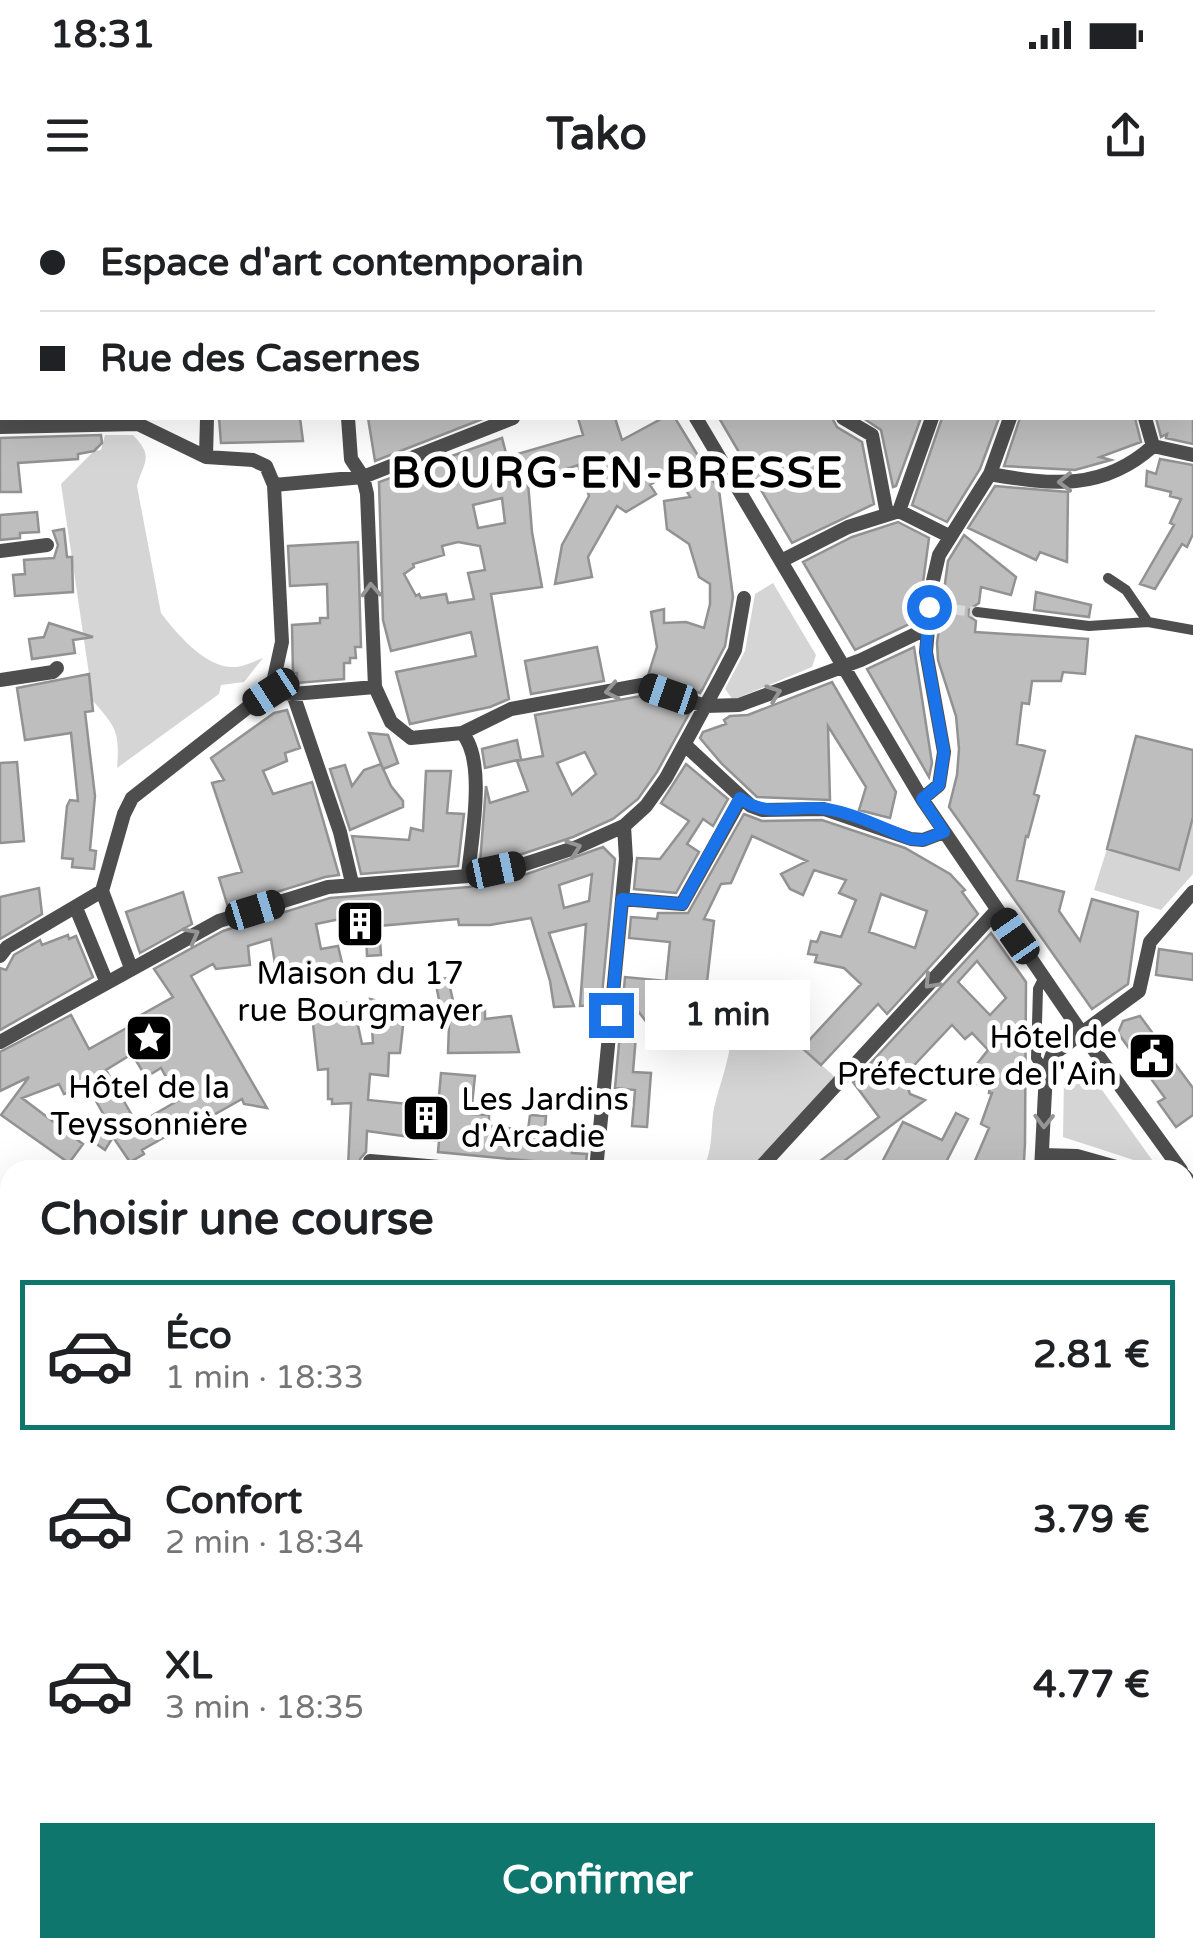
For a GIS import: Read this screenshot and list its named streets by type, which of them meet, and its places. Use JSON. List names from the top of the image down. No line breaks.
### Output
{"districts":["BOURG-EN-BRESSE"],"places":{"building":["Maison du 17 rue Bourgmayer","Les Jardins d'Arcadie"],"place":["Hôtel de la Teyssonnière"],"public building":["Hôtel de Préfecture de l'Ain"]},"page":{"status":"18:31","header":"Tako","banner":["Espace d'art contemporain","Rue des Casernes"],"bubble":"1 min","heading":"Choisir une course","list":[{"name":"Éco","note":"1 min · 18:33","value":"2.81 €"},{"name":"Confort","note":"2 min · 18:34","value":"3.79 €"},{"name":"XL","note":"3 min · 18:35","value":"4.77 €"}],"buttons":"Confirmer"}}
